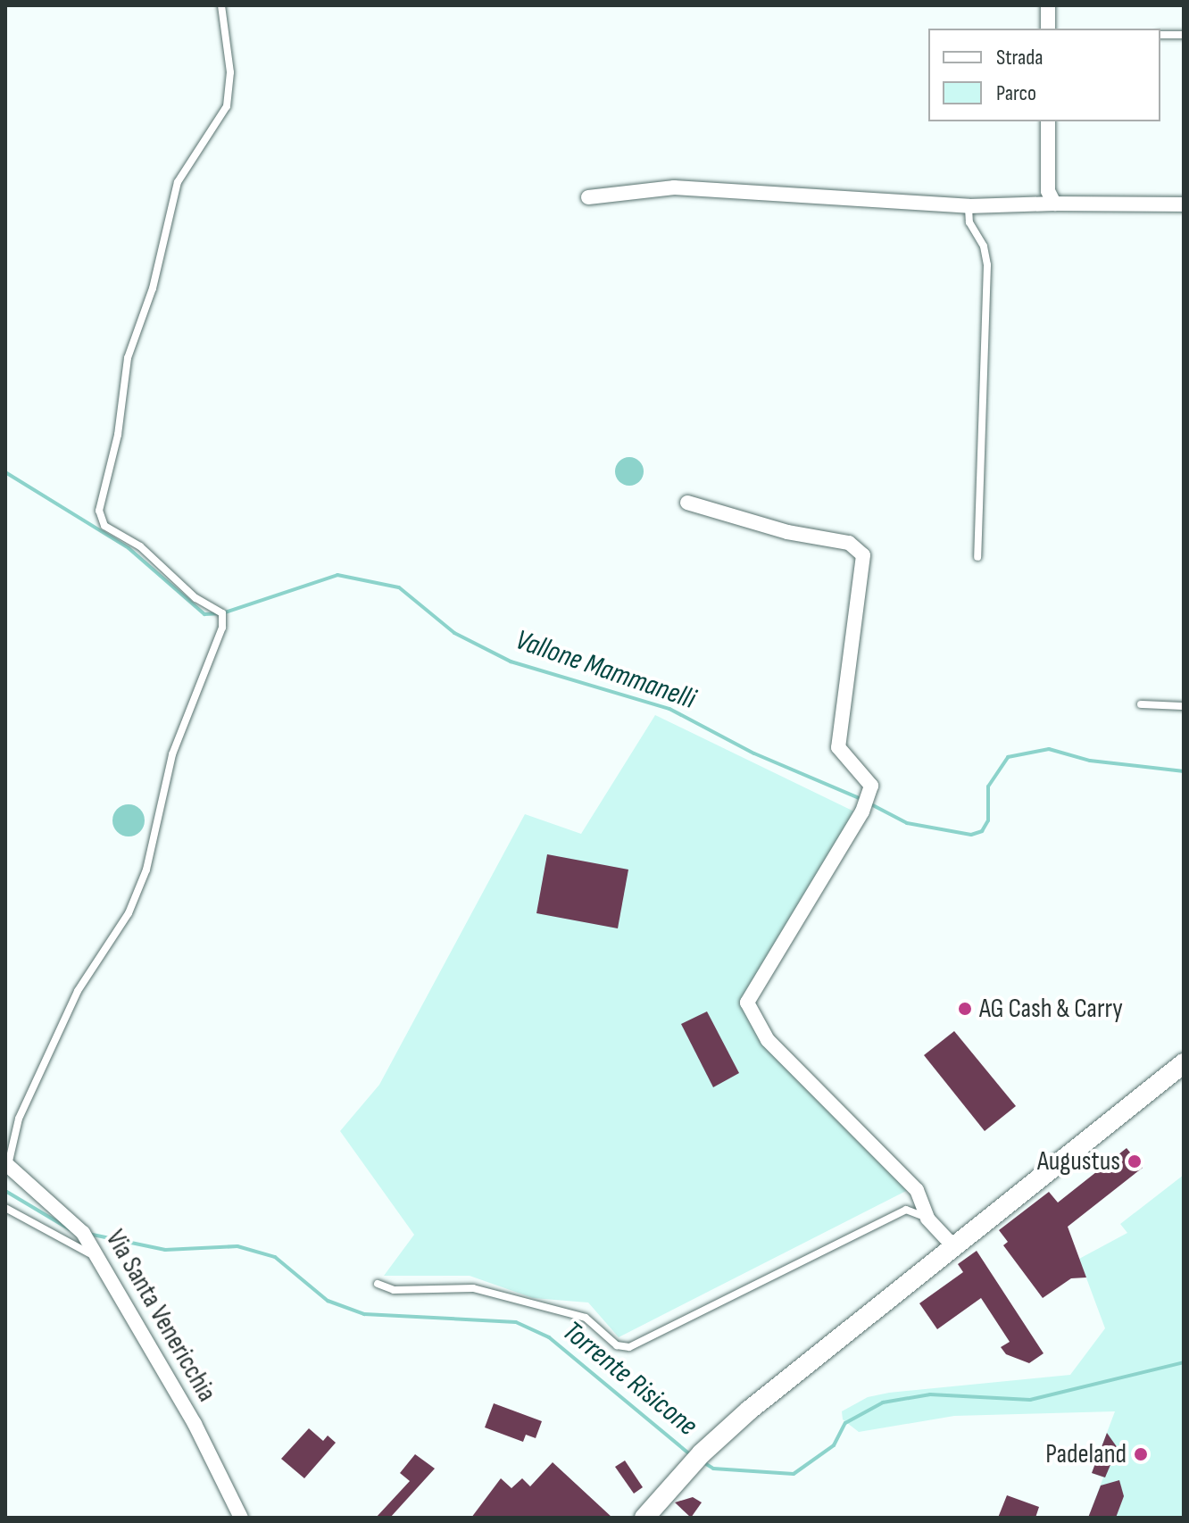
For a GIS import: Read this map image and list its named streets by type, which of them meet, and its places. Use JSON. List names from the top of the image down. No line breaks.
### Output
{"streets":{"street":["Via Santa Venericchia"]},"water":["Vallone Mammanelli","Torrente Risicone"],"places":["AG Cash & Carry","Augustus","Padeland"],"legend":["Strada","Parco"]}
